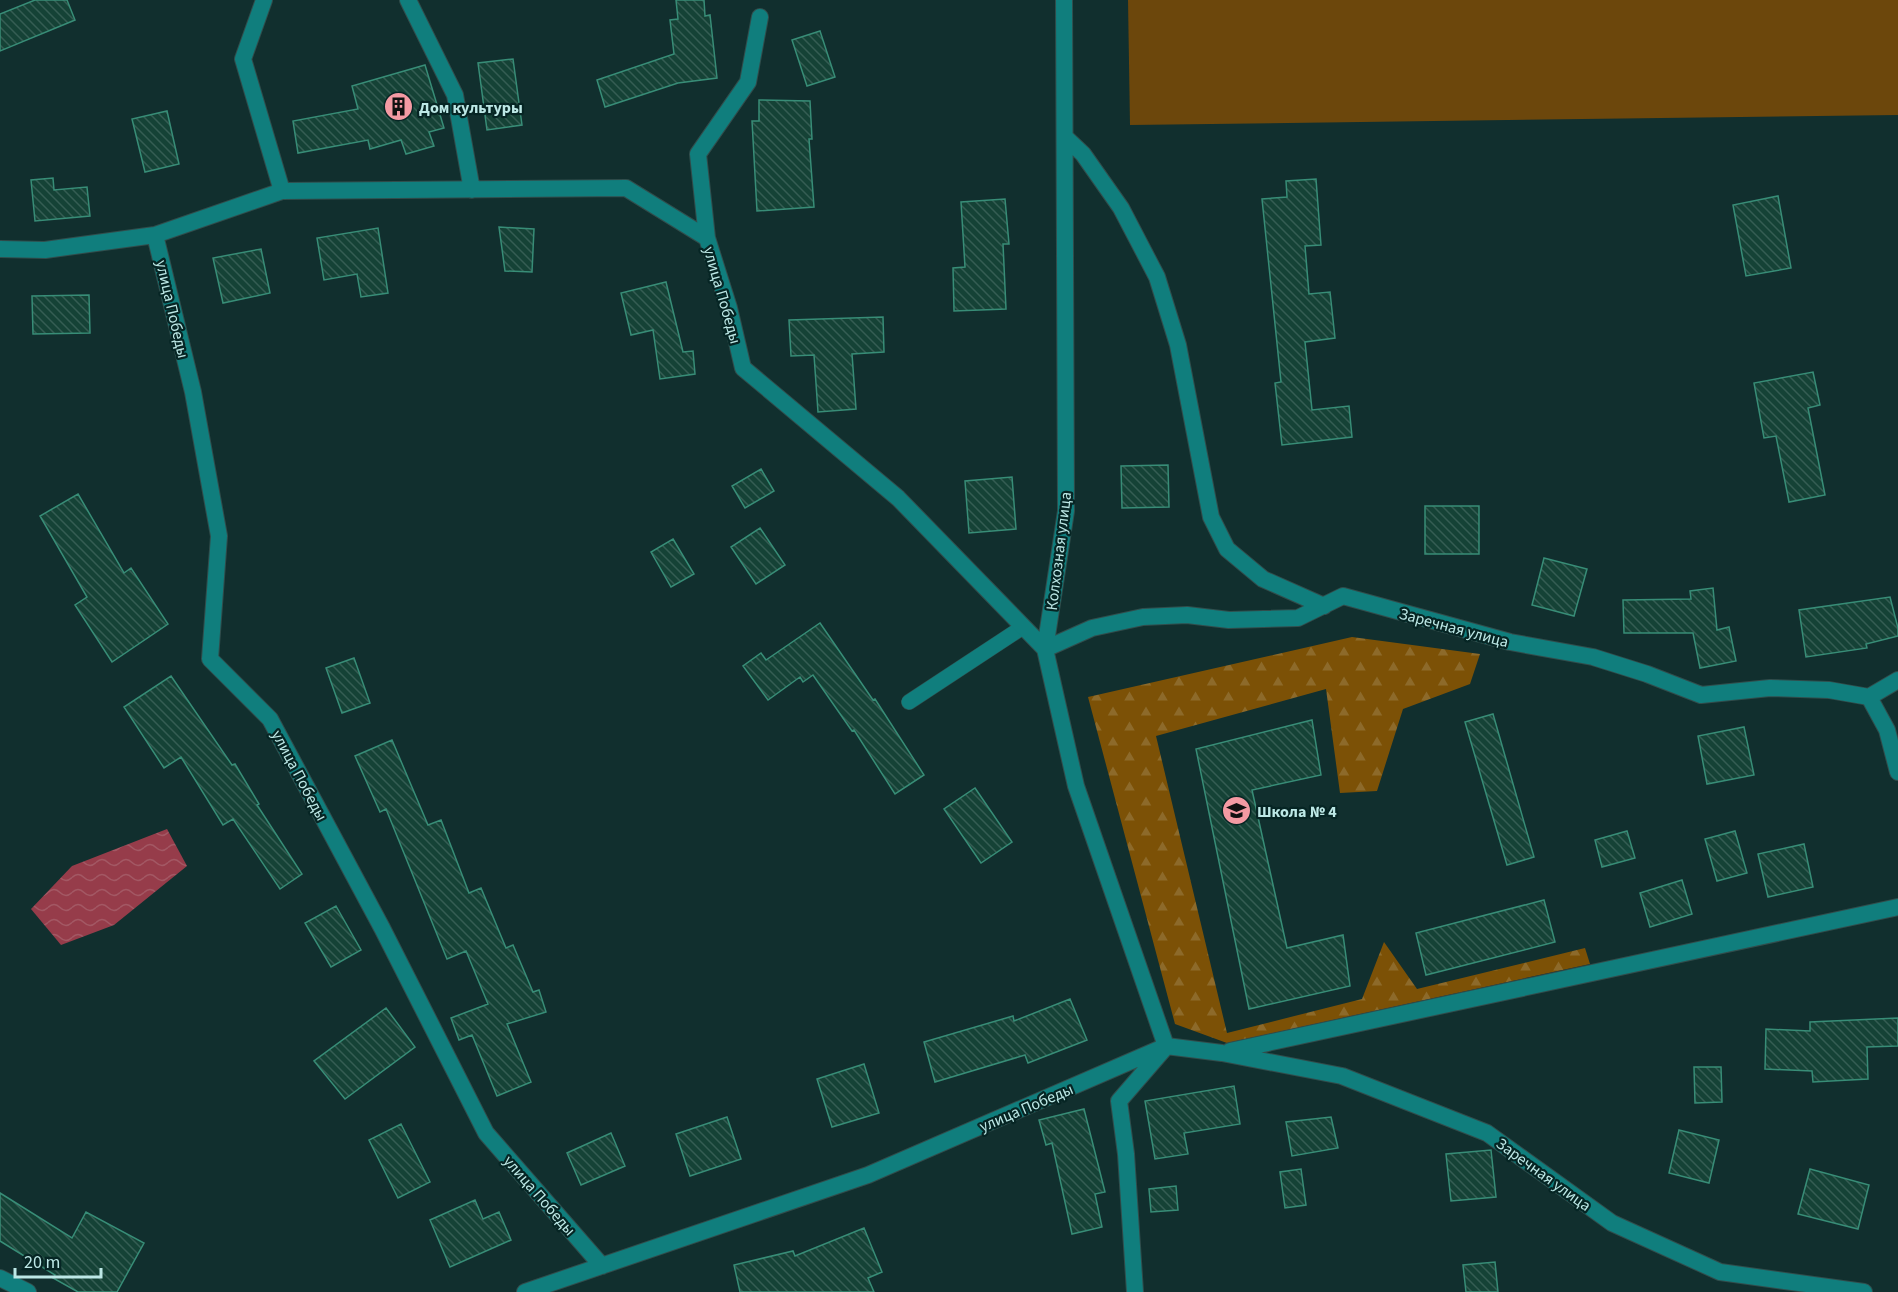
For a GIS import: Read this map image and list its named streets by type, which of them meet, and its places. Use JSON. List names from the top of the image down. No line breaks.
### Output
{"streets":{"street":["улица Победы","Колхозная улица","Заречная улица"]},"crossings":[["улица Победы","Колхозная улица"],["улица Победы","Заречная улица"],["Колхозная улица","Заречная улица"]],"places":{"building":["Дом культуры"],"school or university":["Школа № 4"]},"scale_bar":"20 m"}
